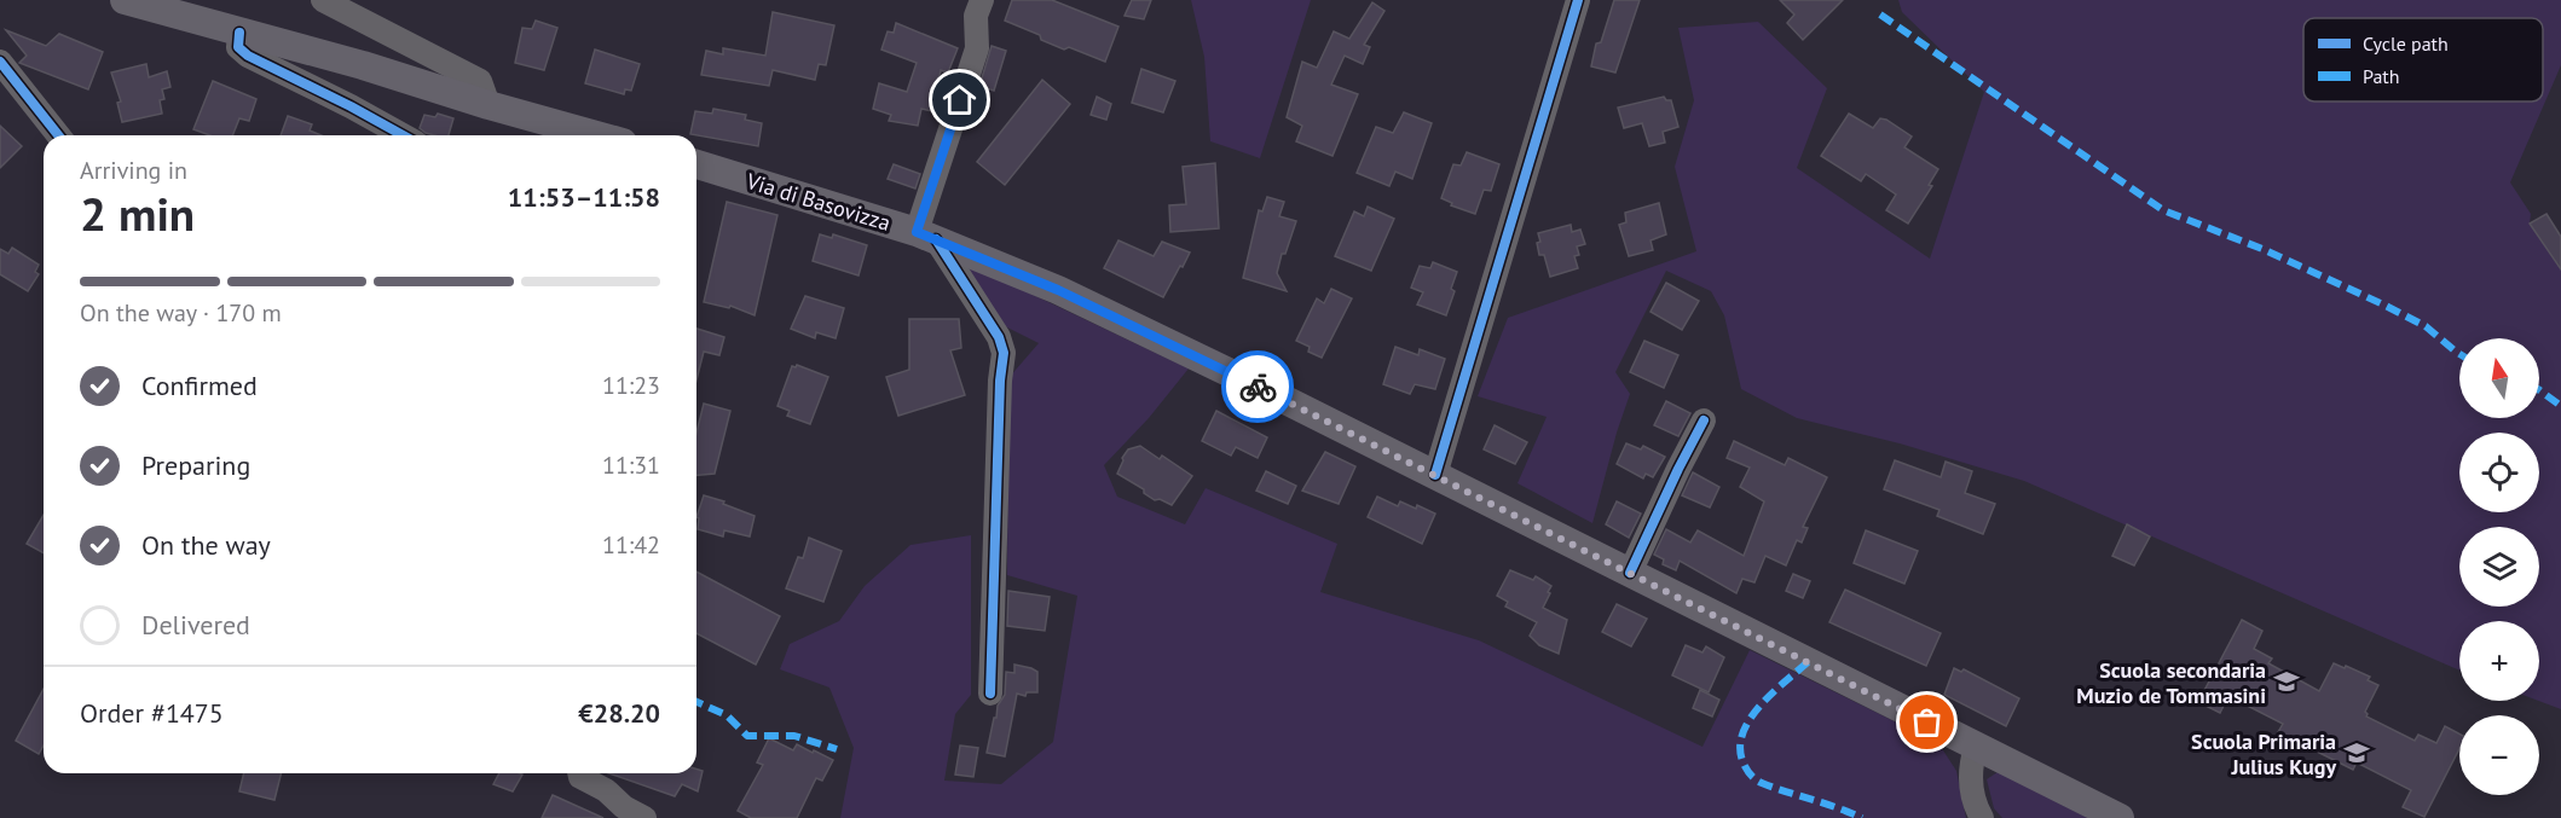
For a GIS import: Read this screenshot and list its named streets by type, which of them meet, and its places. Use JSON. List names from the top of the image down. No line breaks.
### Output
{"streets":{"main road":["Via di Basovizza"]},"places":{"school or university":["Scuola secondaria Muzio de Tommasini","Scuola Primaria Julius Kugy"]},"legend":["Cycle path","Path"],"north":"top","page":{"heading":["2 min","Arriving in","11:53–11:58"],"panel":["Order #1475","€28.20"],"bar":"On the way · 170 m","map_buttons":["+","−"],"list":[["Confirmed","11:23"],["Preparing","11:31"],["On the way","11:42"],"Delivered"]}}
